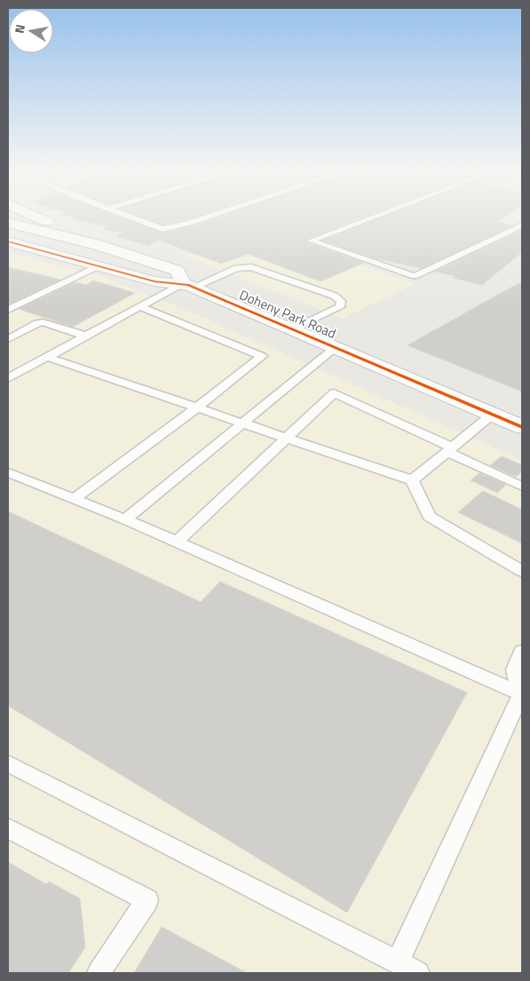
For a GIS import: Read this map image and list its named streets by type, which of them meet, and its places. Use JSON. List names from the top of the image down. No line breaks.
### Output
{"streets":{"main road":["Doheny Park Road"]},"north":"left"}
